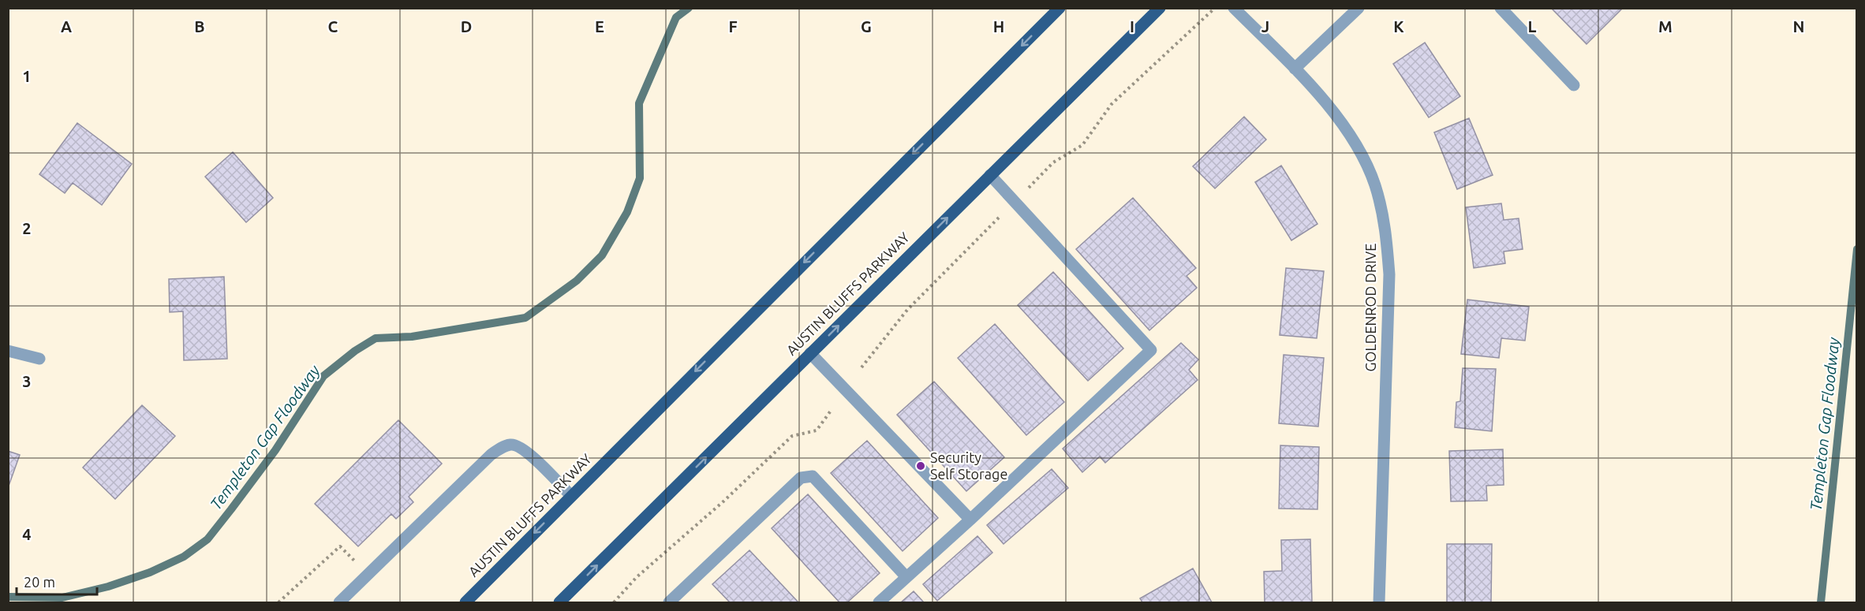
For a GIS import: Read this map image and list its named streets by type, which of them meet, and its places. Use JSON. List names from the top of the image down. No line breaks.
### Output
{"streets":{"main road":["AUSTIN BLUFFS PARKWAY"],"street":["GOLDENROD DRIVE"]},"water":["Templeton Gap Floodway"],"places":["Security Self Storage"],"scale_bar":"20 m","grid":{"columns":["A","B","C","D","E","F","G","H","I","J","K","L","M","N"],"rows":["1","2","3","4"]}}
